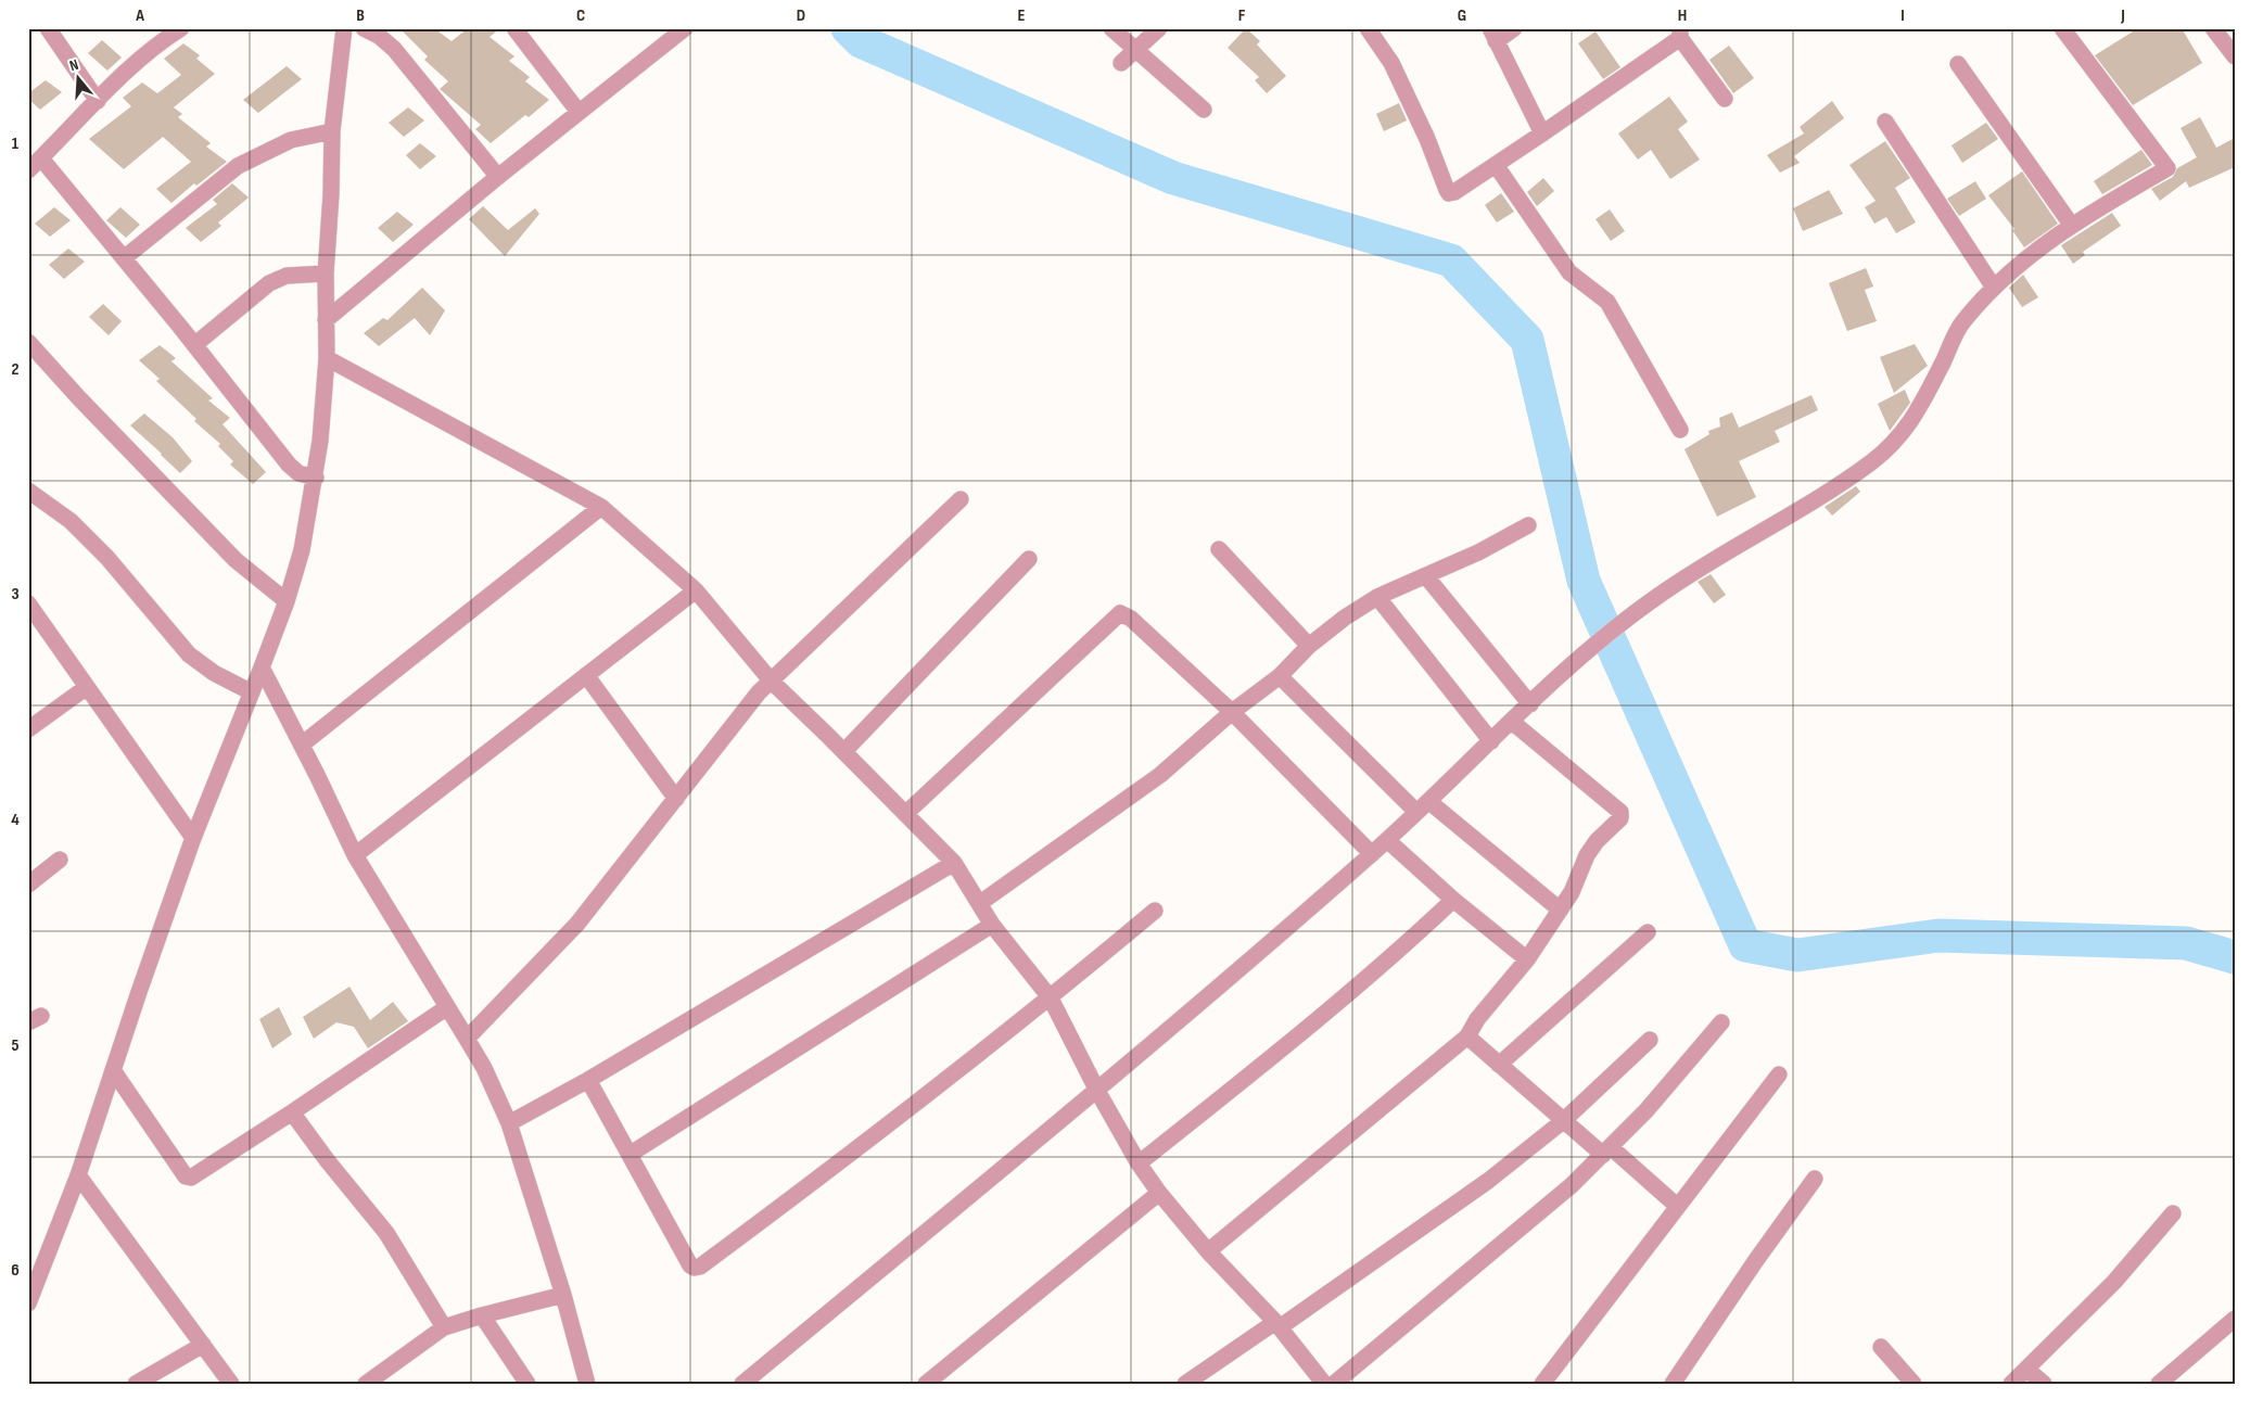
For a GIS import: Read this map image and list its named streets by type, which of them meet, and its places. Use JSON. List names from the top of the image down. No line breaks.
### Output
{"north":"top","grid":{"columns":["A","B","C","D","E","F","G","H","I","J"],"rows":["1","2","3","4","5","6"]}}
